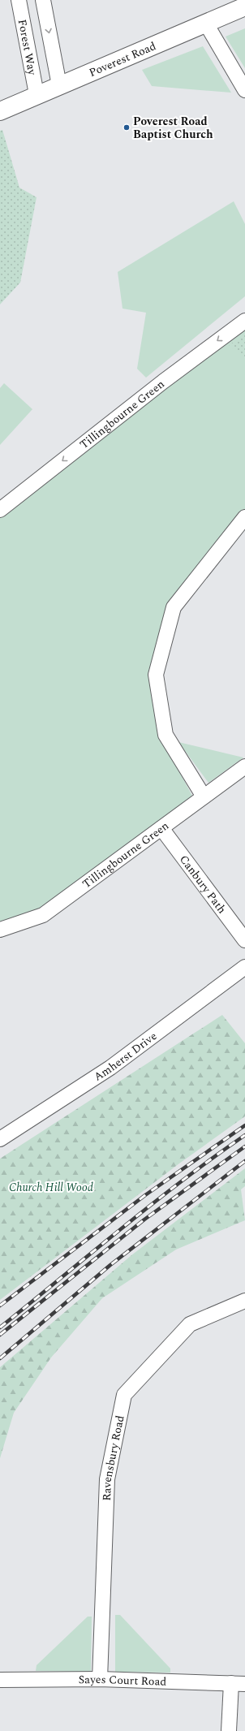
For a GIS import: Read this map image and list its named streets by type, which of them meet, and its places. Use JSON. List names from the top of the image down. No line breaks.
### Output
{"streets":{"street":["Forest Way","Poverest Road","Tillingbourne Green","Canbury Path","Amherst Drive","Ravensbury Road","Sayes Court Road"]},"crossings":[["Forest Way","Poverest Road"],["Tillingbourne Green","Canbury Path"],["Ravensbury Road","Sayes Court Road"]],"one_way":["Tillingbourne Green"],"parks":["Church Hill Wood"],"places":["Poverest Road Baptist Church"]}
